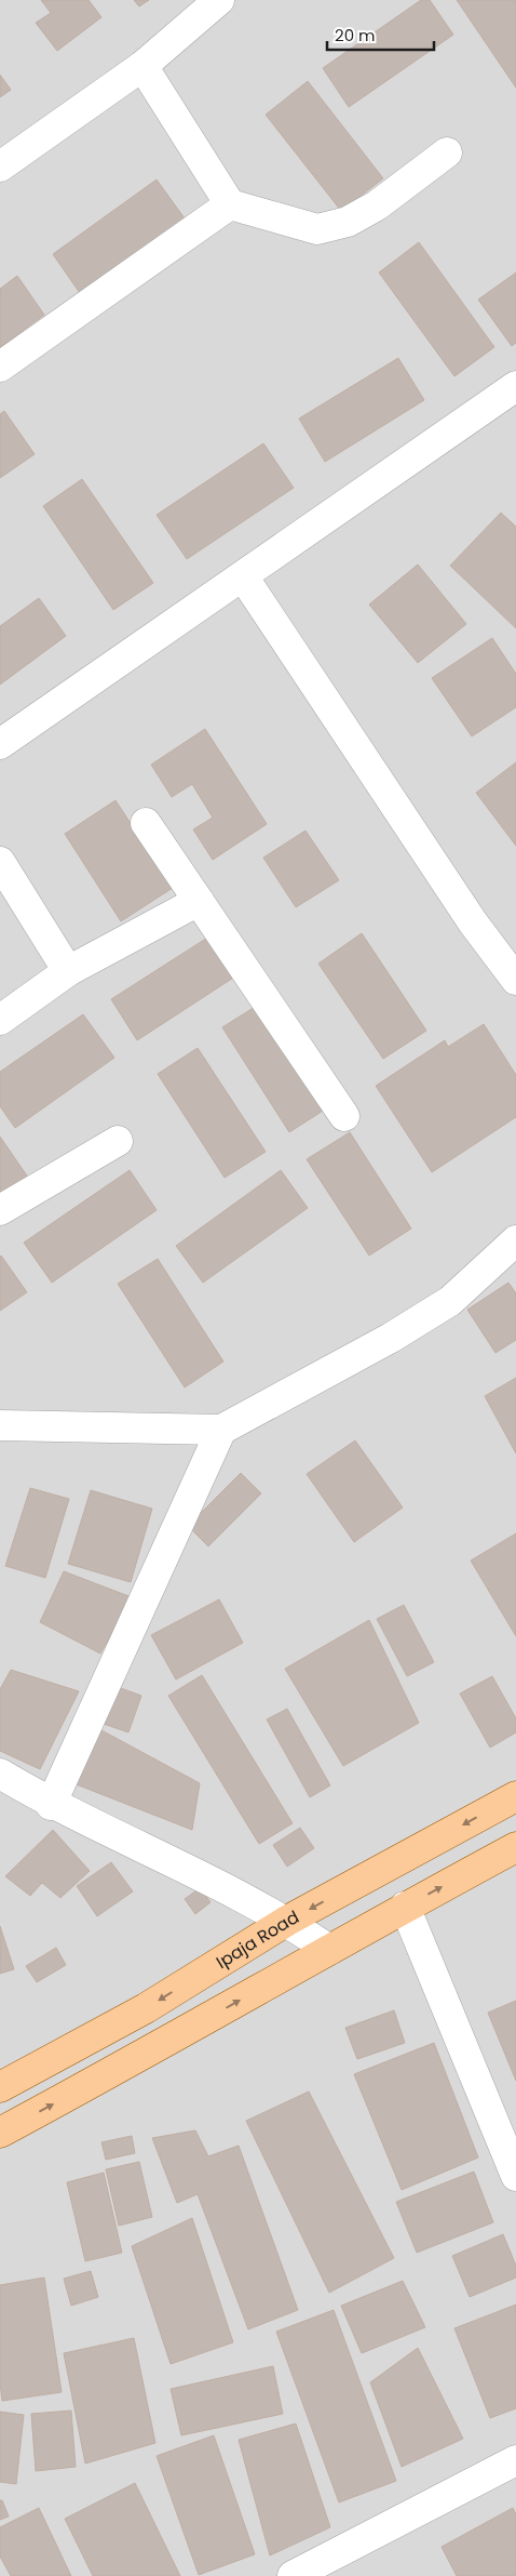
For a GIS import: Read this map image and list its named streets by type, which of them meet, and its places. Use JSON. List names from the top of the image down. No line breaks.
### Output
{"streets":{"main road":["Ipaja Road"]},"scale_bar":"20 m"}
